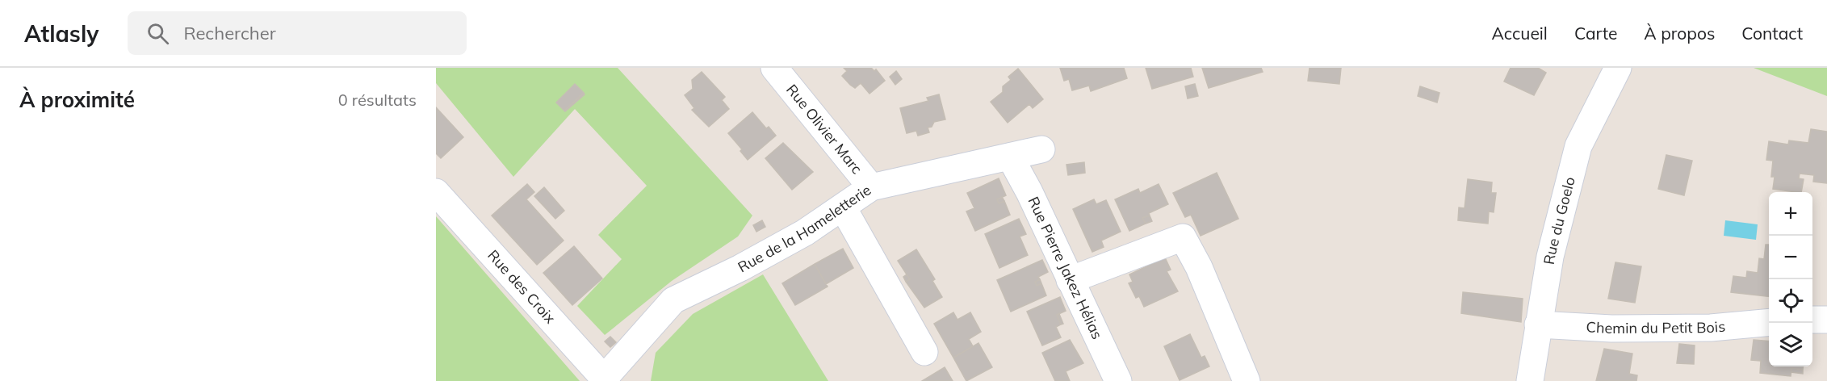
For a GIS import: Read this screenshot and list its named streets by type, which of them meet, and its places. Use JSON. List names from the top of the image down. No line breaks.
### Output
{"streets":{"street":["Rue Olivier Marc","Rue du Goelo","Rue de la Hameletterie","Rue Pierre Jakez Hélias","Rue des Croix","Chemin du Petit Bois"]},"crossings":[["Rue Olivier Marc","Rue de la Hameletterie"],["Rue du Goelo","Chemin du Petit Bois"],["Rue de la Hameletterie","Rue Pierre Jakez Hélias"],["Rue de la Hameletterie","Rue des Croix"]],"page":{"header":"Atlasly","search":"Rechercher","nav":["Accueil","Carte","À propos","Contact"],"heading":["À proximité","0 résultats"],"map_buttons":["+","−"]}}
